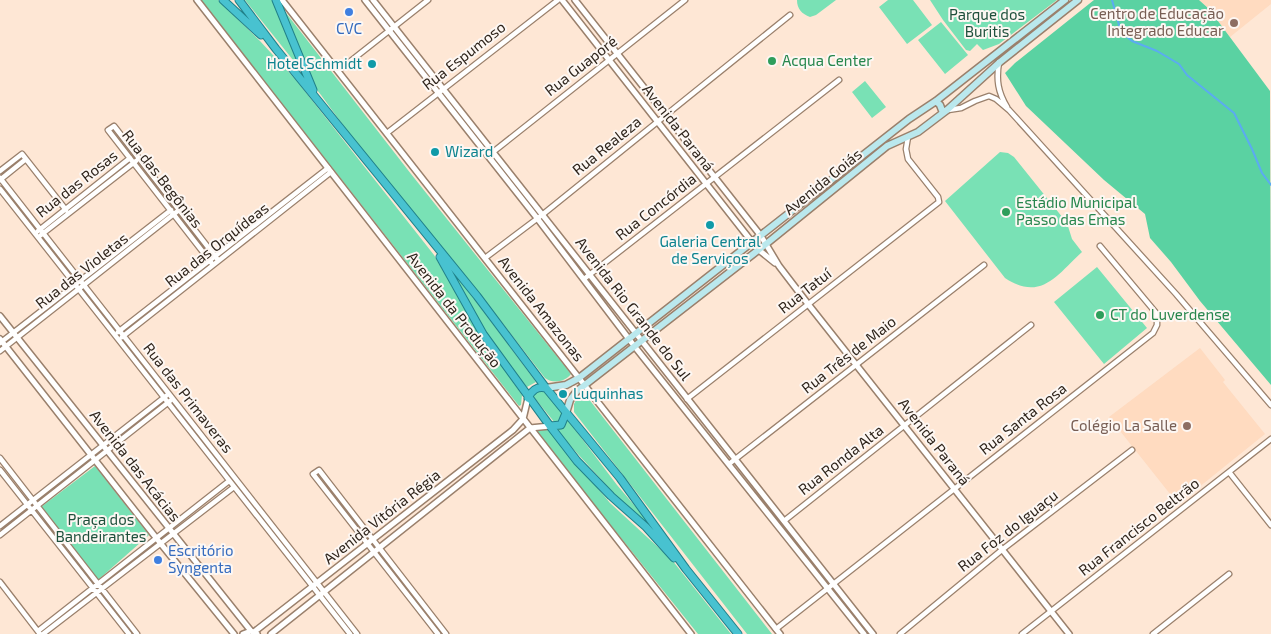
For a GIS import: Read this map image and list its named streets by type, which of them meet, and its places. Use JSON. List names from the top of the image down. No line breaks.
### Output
{"streets":{"main road":["Avenida Goiás"],"street":["Rua Espumoso","Rua Guaporé","Avenida Paraná","Rua Realeza","Rua das Begônias","Rua das Rosas","Rua Concórdia","Rua das Orquídeas","Rua das Violetas","Rua Tatuí","Avenida Amazonas","Avenida Rio Grande do Sul","Avenida da Produção","Rua Três de Maio","Rua das Primaveras","Rua Santa Rosa","Rua Ronda Alta","Avenida das Acácias","Avenida Vitória Régia","Rua Francisco Beltrão","Rua Foz do Iguaçu"]},"crossings":[["Rua Espumoso","Avenida Paraná"],["Rua Espumoso","Avenida Amazonas"],["Rua Espumoso","Avenida Rio Grande do Sul"],["Rua Guaporé","Avenida Paraná"],["Rua Guaporé","Avenida Rio Grande do Sul"],["Avenida Paraná","Rua Realeza"],["Avenida Paraná","Avenida Goiás"],["Avenida Paraná","Rua Concórdia"],["Avenida Paraná","Rua Tatuí"],["Avenida Paraná","Rua Três de Maio"],["Avenida Paraná","Rua Santa Rosa"],["Avenida Paraná","Rua Ronda Alta"],["Avenida Paraná","Rua Francisco Beltrão"],["Avenida Paraná","Rua Foz do Iguaçu"],["Rua Realeza","Avenida Amazonas"],["Rua Realeza","Avenida Rio Grande do Sul"],["Rua das Begônias","Rua das Rosas"],["Rua das Begônias","Rua das Orquídeas"],["Rua das Begônias","Rua das Violetas"],["Avenida Goiás","Rua Tatuí"],["Avenida Goiás","Avenida Amazonas"],["Avenida Goiás","Avenida Rio Grande do Sul"],["Rua das Rosas","Rua das Primaveras"],["Rua Concórdia","Avenida Rio Grande do Sul"],["Rua das Orquídeas","Avenida da Produção"],["Rua das Orquídeas","Rua das Primaveras"],["Rua das Violetas","Rua das Primaveras"],["Rua das Violetas","Avenida das Acácias"],["Rua Tatuí","Avenida Rio Grande do Sul"],["Avenida Amazonas","Rua Santa Rosa"],["Avenida Rio Grande do Sul","Rua Três de Maio"],["Avenida Rio Grande do Sul","Rua Santa Rosa"],["Avenida Rio Grande do Sul","Rua Ronda Alta"],["Avenida da Produção","Avenida Vitória Régia"],["Rua das Primaveras","Avenida Vitória Régia"],["Avenida das Acácias","Avenida Vitória Régia"]],"parks":["Parque dos Buritis","Praça dos Bandeirantes"],"places":["CVC","Centro de Educação Integrado Educar","Acqua Center","Hotel Schmidt","Wizard","Estádio Municipal Passo das Emas","Galeria Central de Serviços","CT do Luverdense","Luquinhas","Colégio La Salle","Escritório Syngenta"]}
